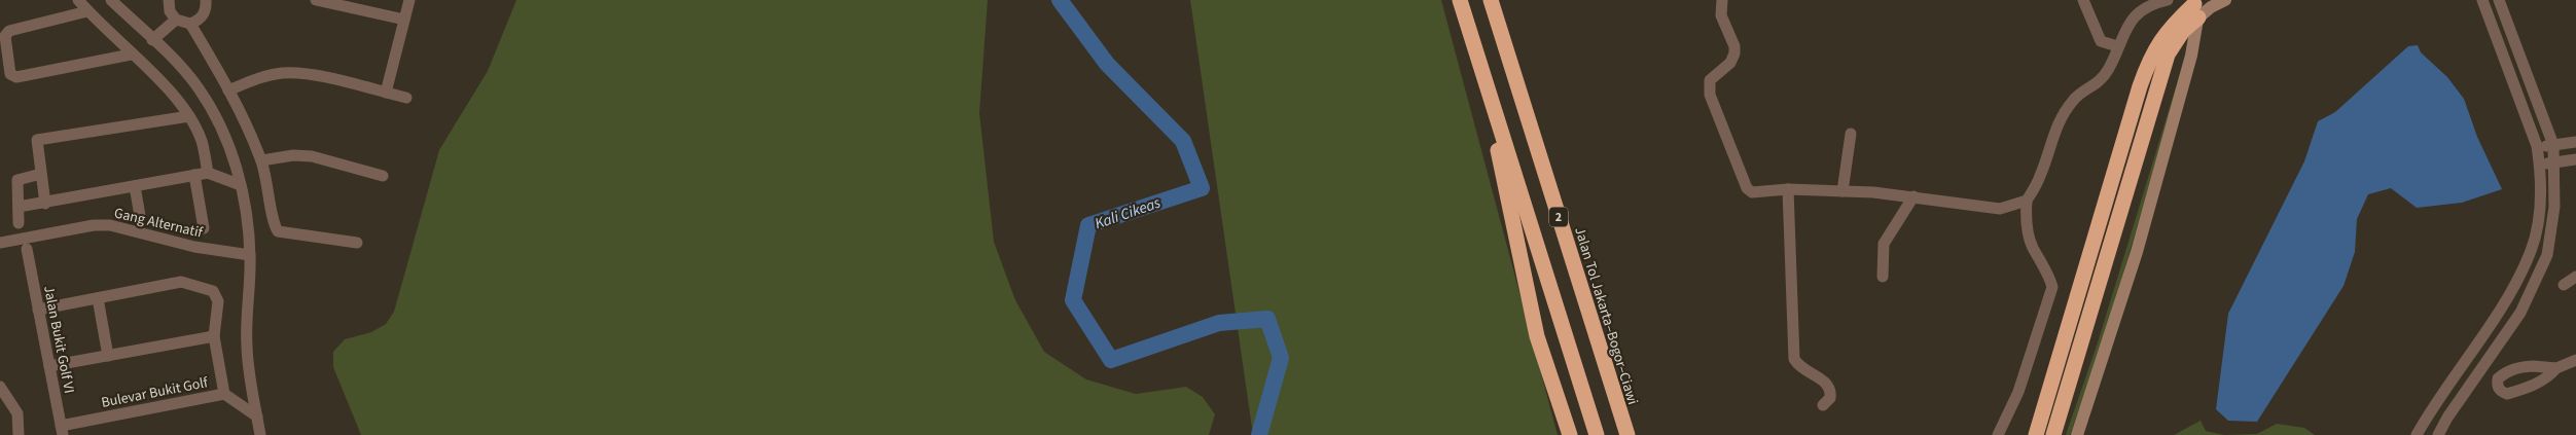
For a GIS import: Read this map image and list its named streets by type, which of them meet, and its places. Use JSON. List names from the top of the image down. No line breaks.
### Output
{"streets":{"highway":["2","Jalan Tol Jakarta–Bogor–Ciawi"],"street":["Gang Alternatif","Jalan Bukit Golf VI","Bulevar Bukit Golf"]},"crossings":[["Jalan Bukit Golf VI","Bulevar Bukit Golf"]],"water":["Kali Cikeas"]}
